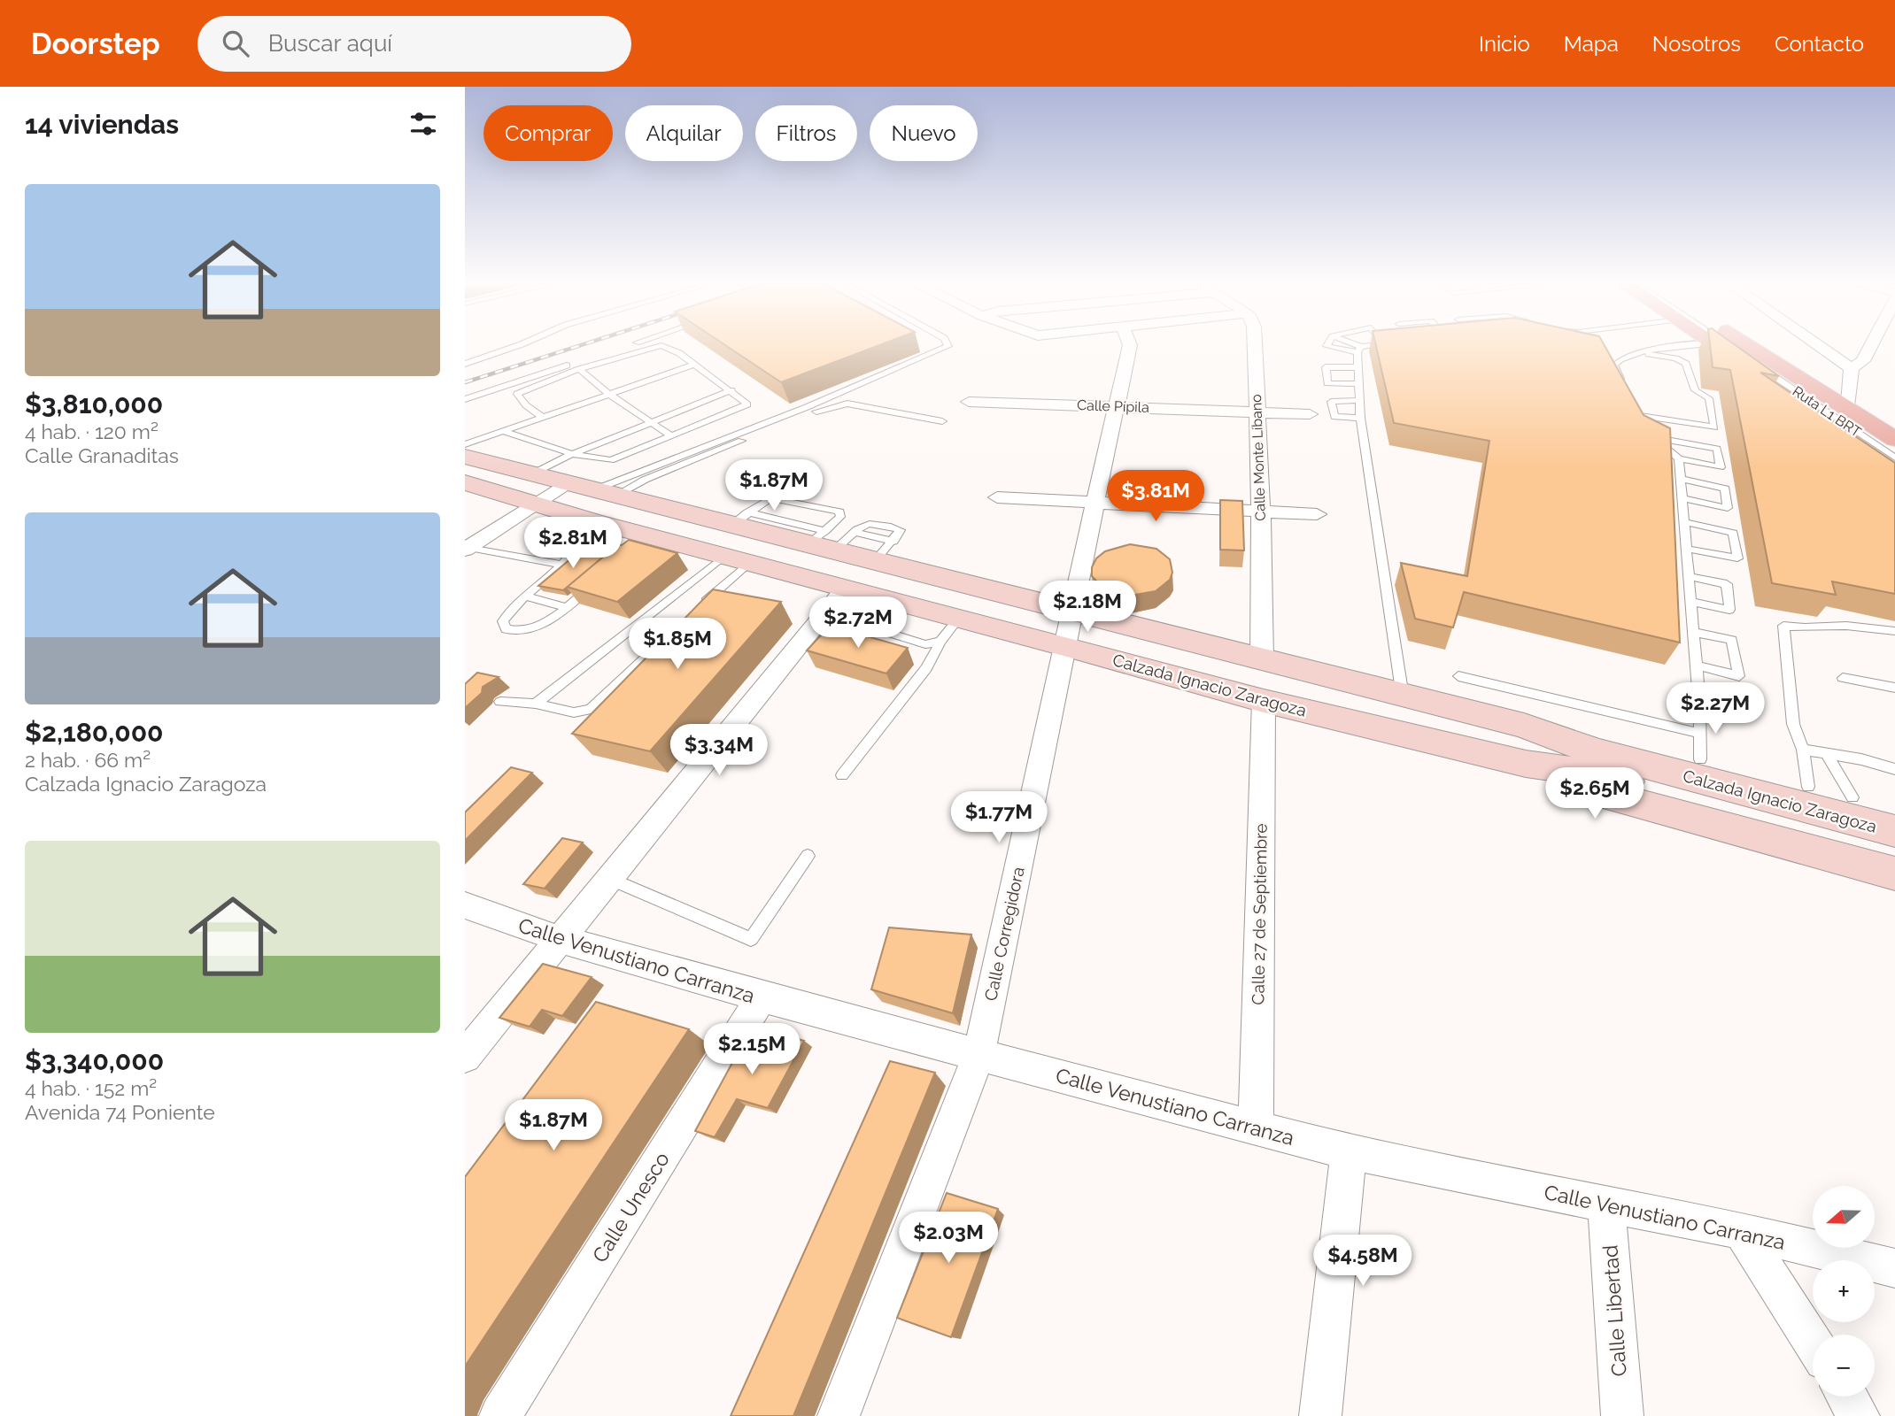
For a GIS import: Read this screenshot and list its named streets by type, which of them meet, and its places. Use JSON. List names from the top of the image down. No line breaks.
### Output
{"streets":{"main road":["Calzada Ignacio Zaragoza"],"street":["Calle Pípila","Calle Monte Líbano","Calle 27 de Septiembre","Calle Corregidora","Calle Venustiano Carranza","Calle Unesco","Calle Libertad"],"lane":["Ruta L1 BRT"]},"crossings":[["Calle Pípila","Calle Monte Líbano"],["Calle Pípila","Calle Corregidora"],["Calle Monte Líbano","Calzada Ignacio Zaragoza"],["Calzada Ignacio Zaragoza","Calle 27 de Septiembre"],["Calzada Ignacio Zaragoza","Calle Corregidora"],["Calle 27 de Septiembre","Calle Venustiano Carranza"],["Calle Corregidora","Calle Venustiano Carranza"],["Calle Venustiano Carranza","Calle Unesco"],["Calle Venustiano Carranza","Calle Libertad"]],"north":"left","page":{"header":"Doorstep","search":"Buscar aquí","nav":["Inicio","Mapa","Nosotros","Contacto"],"heading":"14 viviendas","chip":["Comprar","Alquilar","Filtros","Nuevo"],"list":[{"name":"$3,810,000","note":"4 hab. · 120 m² · Calle Granaditas"},{"name":"$2,180,000","note":"2 hab. · 66 m² · Calzada Ignacio Zaragoza"},{"name":"$3,340,000","note":"4 hab. · 152 m² · Avenida 74 Poniente"}],"price":["$1.87M","$3.81M","$2.81M","$2.18M","$2.72M","$1.85M","$2.27M","$3.34M","$2.65M","$1.77M","$2.15M","$1.87M","$2.03M","$4.58M"],"map_buttons":["+","−"]}}
